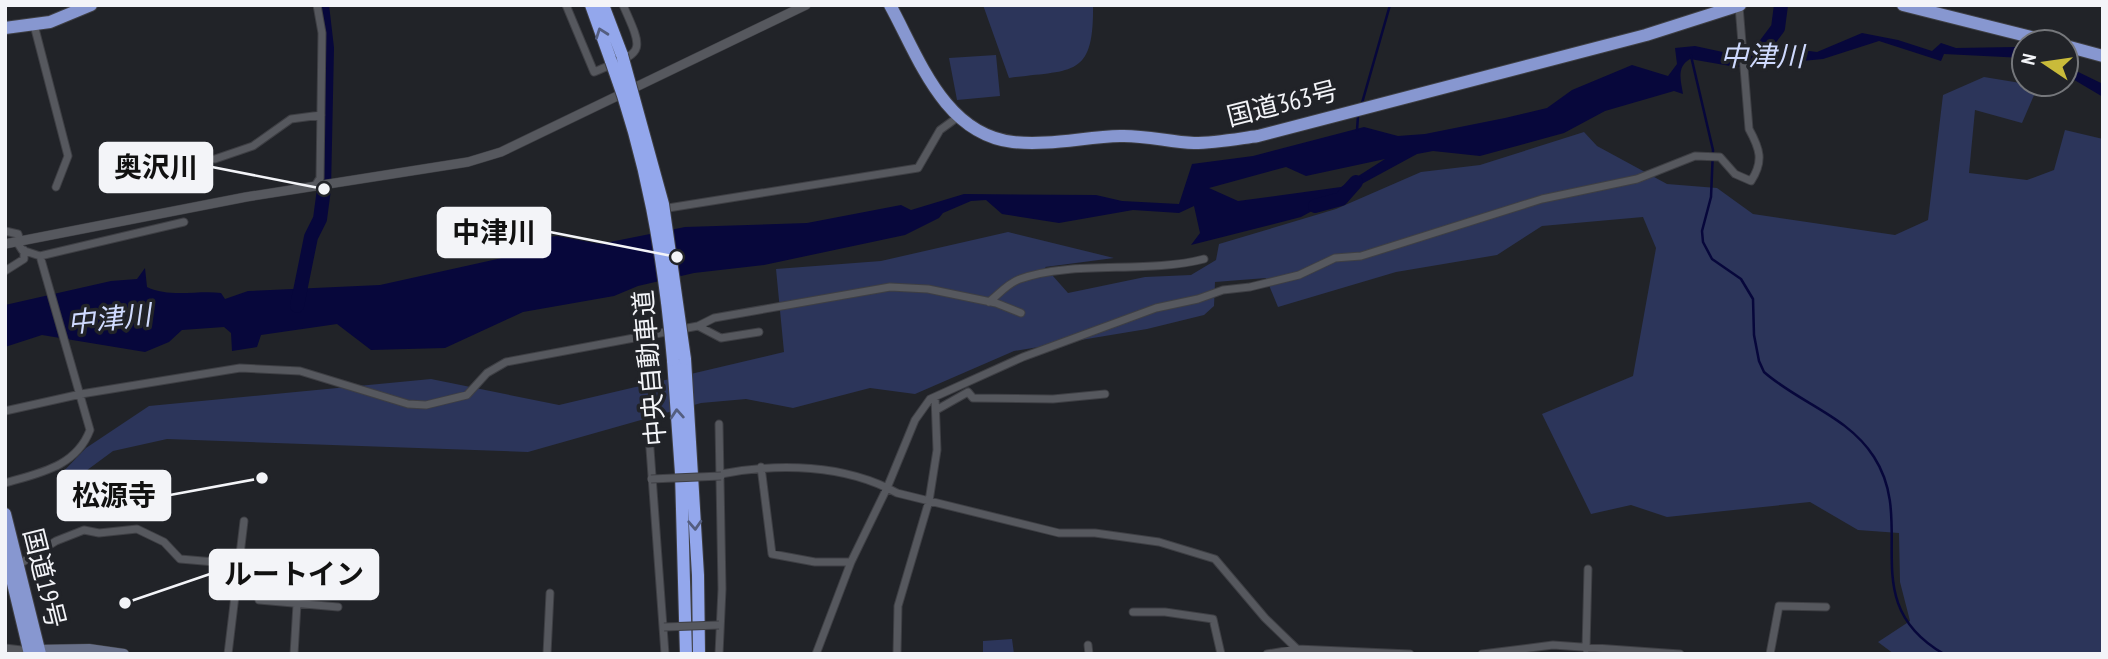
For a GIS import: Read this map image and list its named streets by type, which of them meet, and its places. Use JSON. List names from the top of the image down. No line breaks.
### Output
{"streets":{"highway":["国道363号","中央自動車道","国道19号"]},"water":["中津川"],"places":["奥沢川","中津川","松源寺","ルートイン"],"north":"left"}
